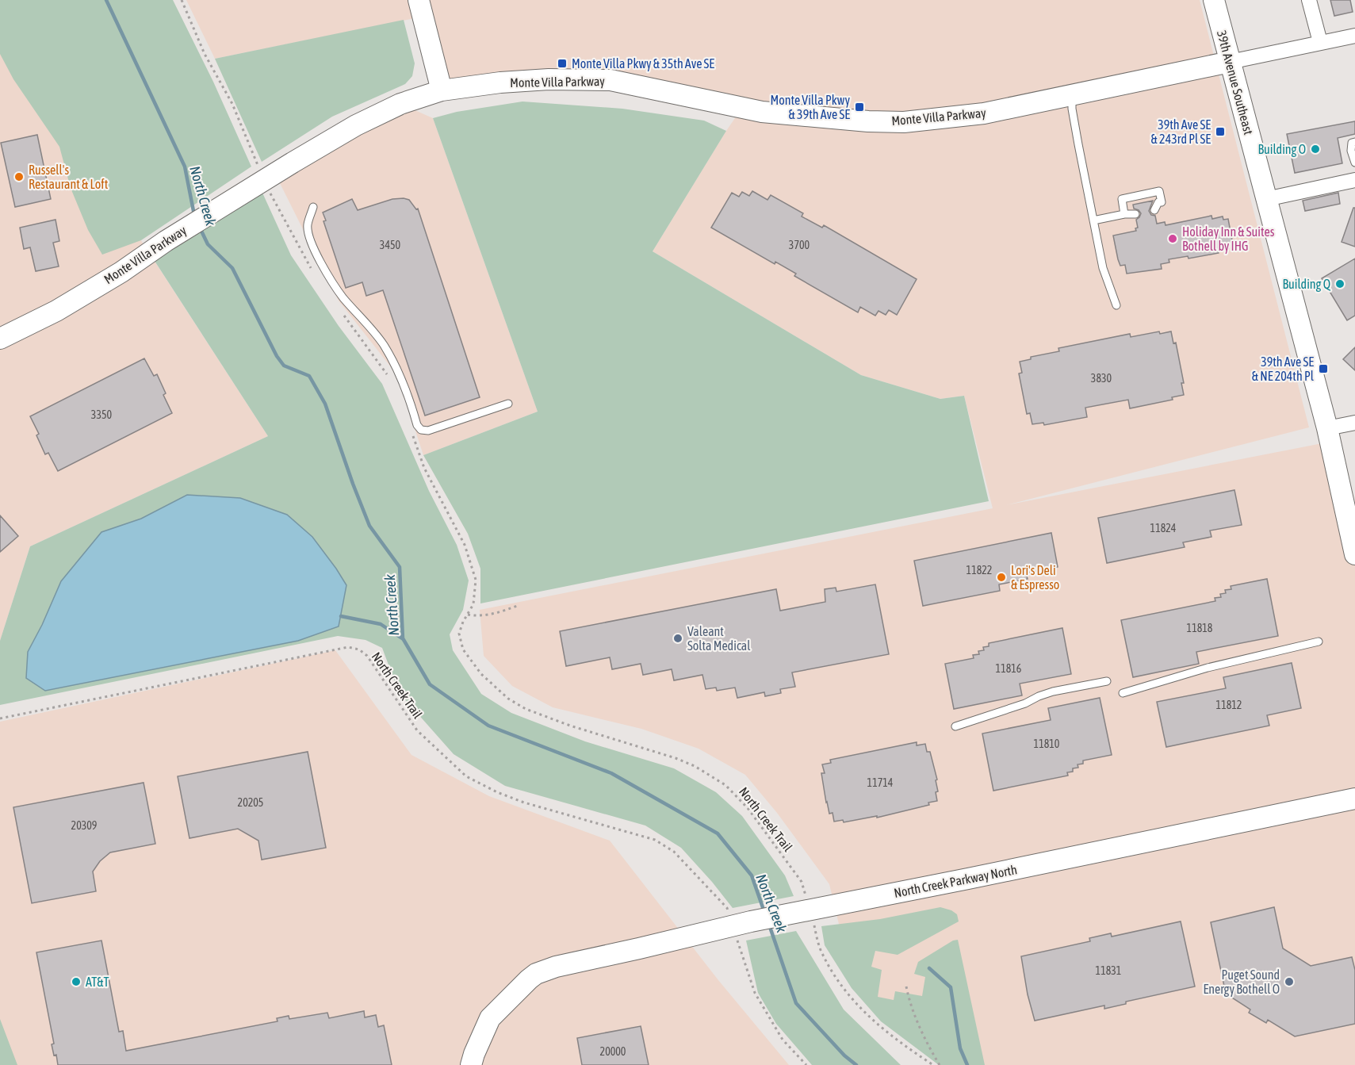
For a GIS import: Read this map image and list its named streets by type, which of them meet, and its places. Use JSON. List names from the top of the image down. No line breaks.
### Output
{"streets":{"street":["Monte Villa Parkway","39th Avenue Southeast","North Creek Parkway North"],"path":["North Creek Trail"]},"crossings":[["Monte Villa Parkway","39th Avenue Southeast"]],"water":["North Creek"],"places":{"transit":["Monte Villa Pkwy & 35th Ave SE","Monte Villa Pkwy & 39th Ave SE","39th Ave SE & 243rd Pl SE","39th Ave SE & NE 204th Pl"],"other":["Building O","Russell's Restaurant & Loft","Holiday Inn & Suites Bothell by IHG","Building Q","Lori's Deli & Espresso","Valeant Solta Medical","AT&T","Puget Sound Energy Bothell O"]},"house_numbers":["3450","3700","3830","3350","11824","11822","11818","11816","11812","11810","11714","20205","20309","11831","20000"]}
